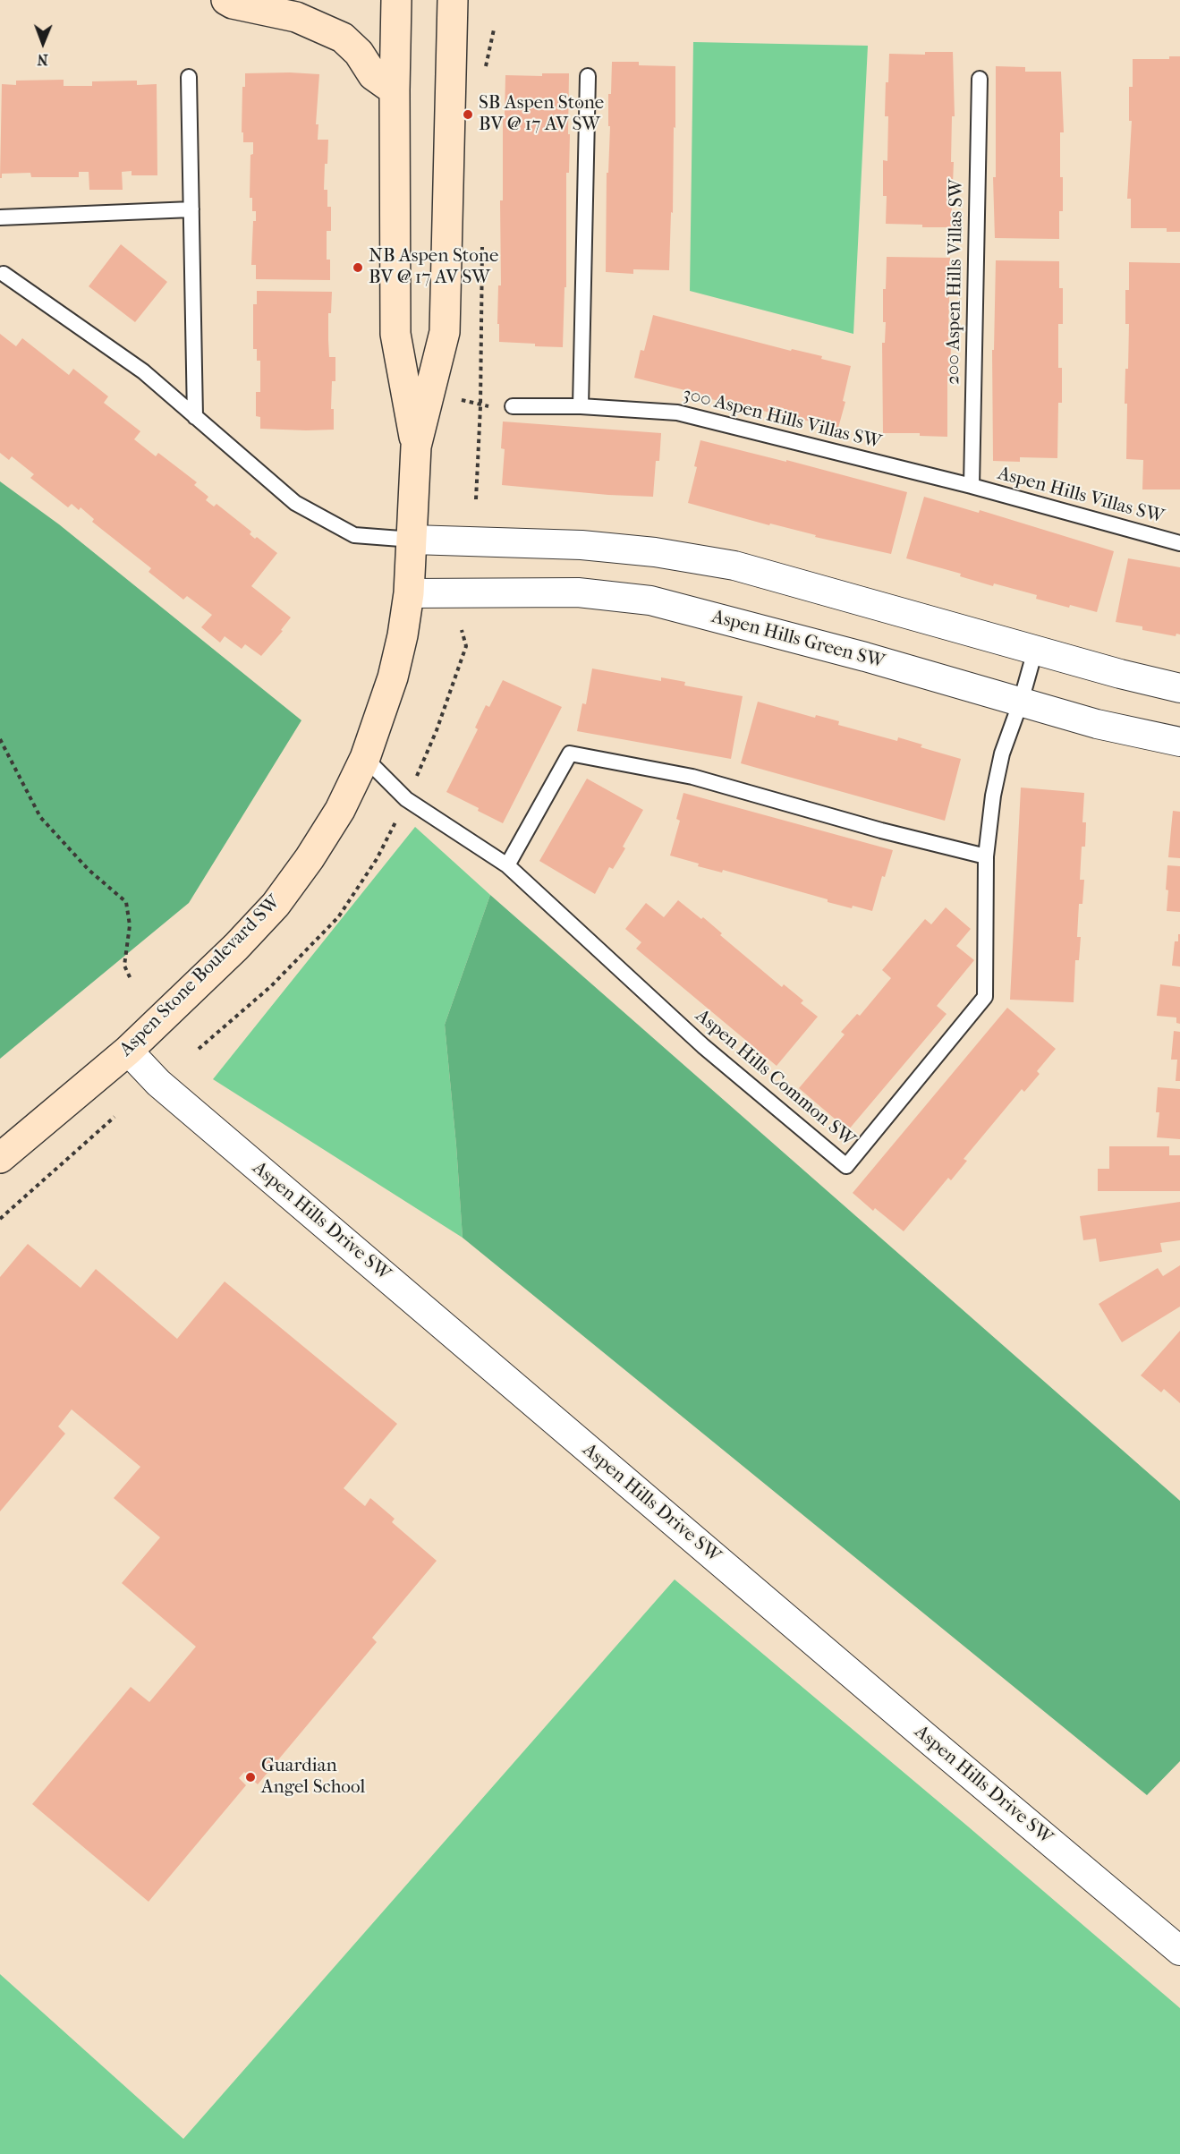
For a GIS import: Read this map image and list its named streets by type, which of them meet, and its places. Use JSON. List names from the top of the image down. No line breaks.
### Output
{"streets":{"street":["Aspen Hills Green SW","Aspen Stone Boulevard SW","Aspen Hills Drive SW"],"lane":["200 Aspen Hills Villas SW","300 Aspen Hills Villas SW","Aspen Hills Villas SW","Aspen Hills Common SW"]},"crossings":[["200 Aspen Hills Villas SW","300 Aspen Hills Villas SW"],["200 Aspen Hills Villas SW","Aspen Hills Villas SW"],["300 Aspen Hills Villas SW","Aspen Hills Villas SW"],["Aspen Hills Green SW","Aspen Stone Boulevard SW"],["Aspen Hills Green SW","Aspen Hills Common SW"],["Aspen Stone Boulevard SW","Aspen Hills Common SW"],["Aspen Stone Boulevard SW","Aspen Hills Drive SW"]],"places":["SB Aspen Stone BV @ 17 AV SW","NB Aspen Stone BV @ 17 AV SW","Guardian Angel School"],"north":"bottom"}
